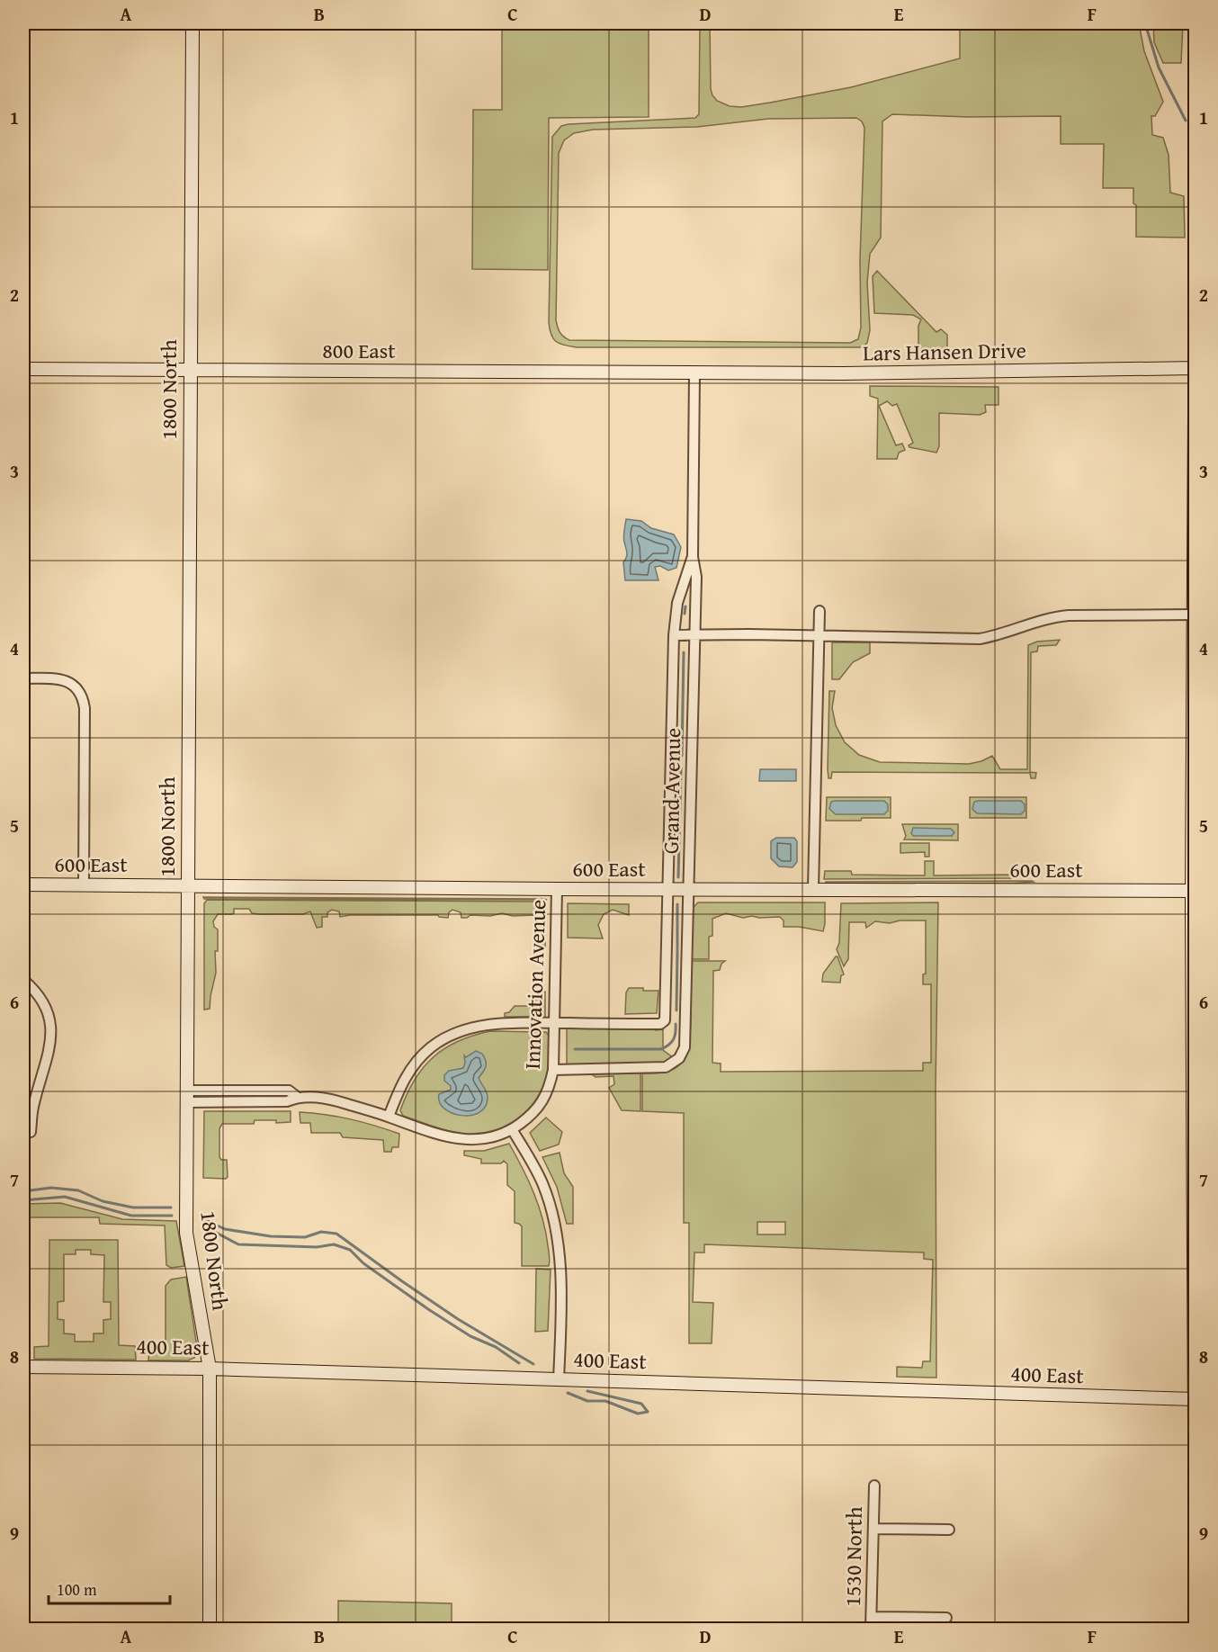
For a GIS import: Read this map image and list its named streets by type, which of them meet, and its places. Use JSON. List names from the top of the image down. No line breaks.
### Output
{"streets":{"street":["800 East","Lars Hansen Drive","1800 North","Grand Avenue","600 East","Innovation Avenue","400 East","1530 North"]},"crossings":[["800 East","Lars Hansen Drive"],["800 East","1800 North"],["800 East","Grand Avenue"],["Lars Hansen Drive","Grand Avenue"],["1800 North","600 East"],["1800 North","Innovation Avenue"],["1800 North","400 East"],["Grand Avenue","600 East"],["Grand Avenue","Innovation Avenue"],["600 East","Innovation Avenue"]],"scale_bar":"100 m","grid":{"columns":["A","B","C","D","E","F"],"rows":["1","2","3","4","5","6","7","8","9"]}}
